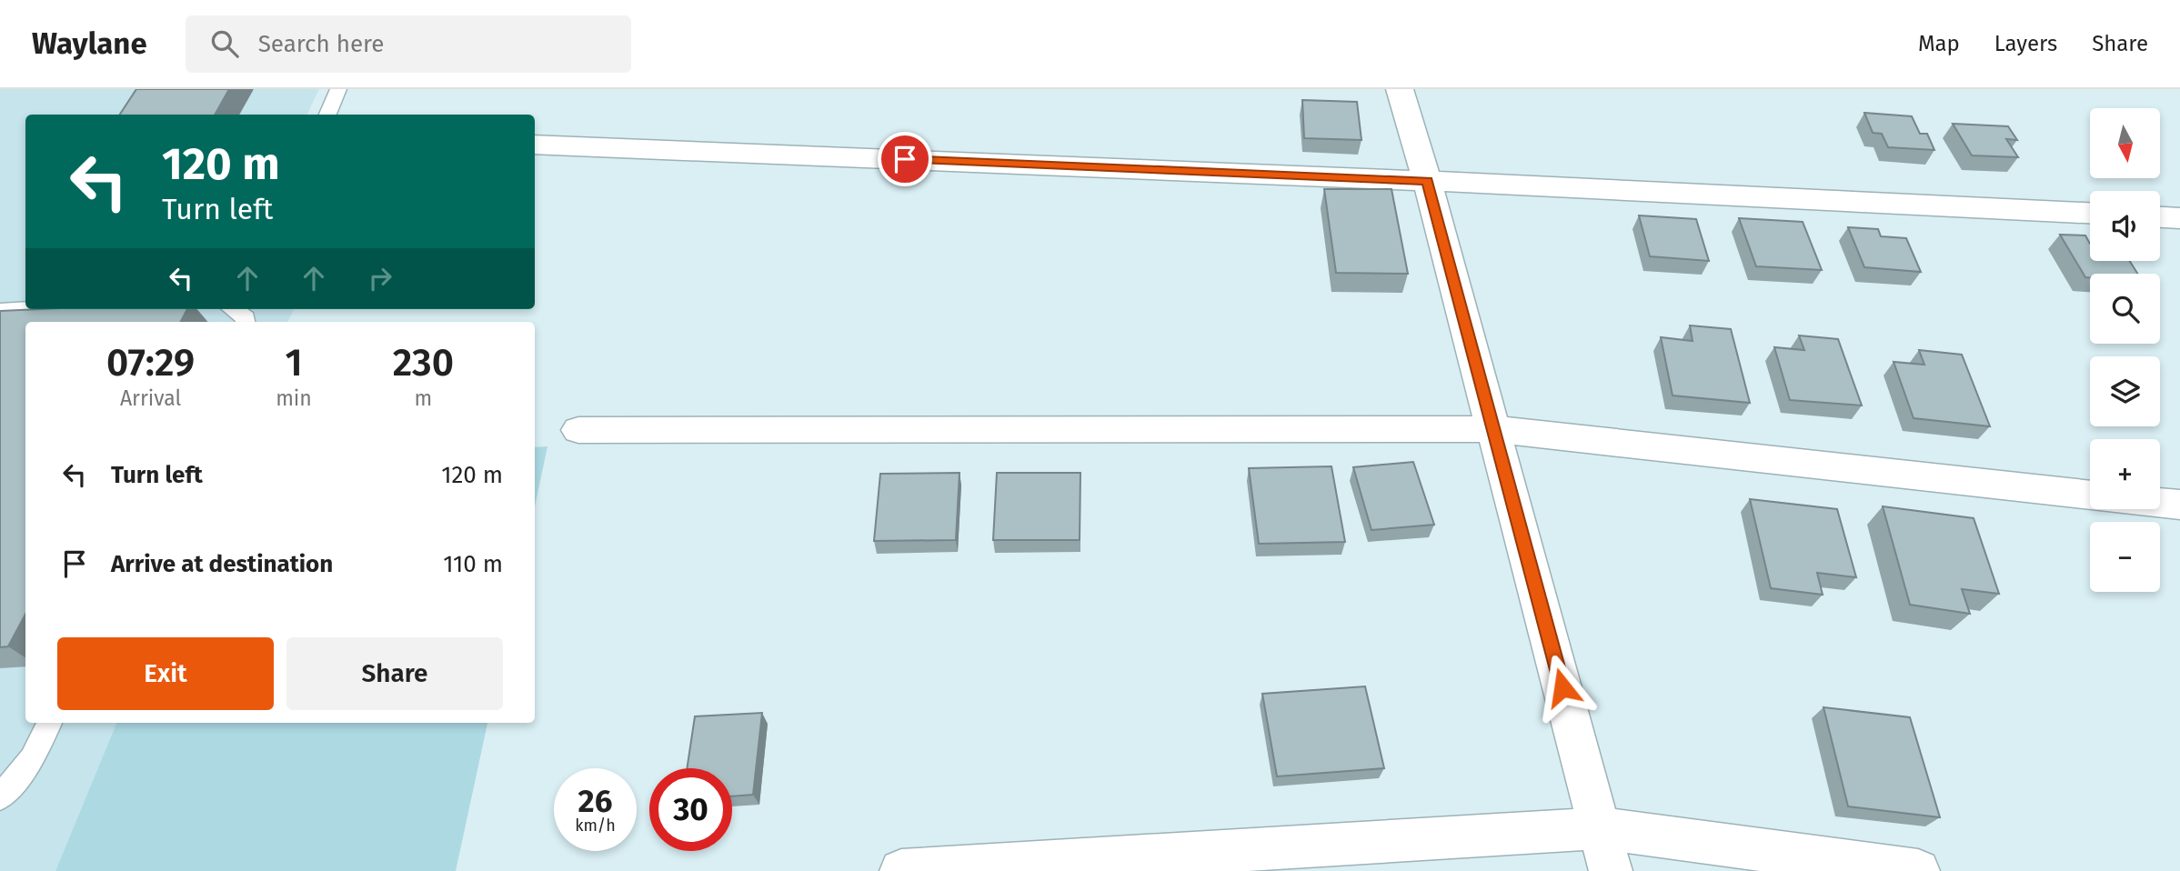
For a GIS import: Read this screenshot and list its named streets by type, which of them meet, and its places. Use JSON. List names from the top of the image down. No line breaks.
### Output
{"north":"bottom","page":{"header":"Waylane","search":"Search here","nav":["Map","Layers","Share"],"map_buttons":["+","−"],"turn":["120 m","Turn left"],"eta":["07:29","Arrival","1","min","230","m"],"list":[{"name":"Turn left","value":"120 m"},{"name":"Arrive at destination","value":"110 m"}],"buttons":["Exit","Share"],"speed":"26 km/h","limit":"30"}}
